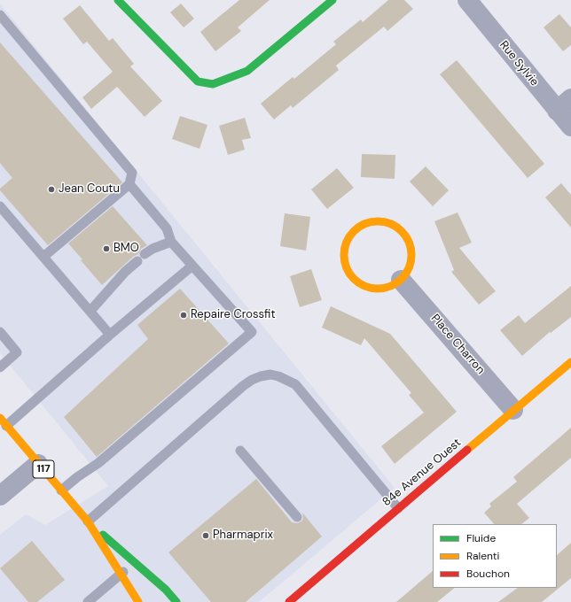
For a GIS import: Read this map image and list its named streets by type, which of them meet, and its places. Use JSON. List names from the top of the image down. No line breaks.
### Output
{"streets":{"street":["Rue Sylvie","Place Charron","117","84e Avenue Ouest"]},"crossings":[["Place Charron","84e Avenue Ouest"]],"places":["Jean Coutu","BMO","Repaire Crossfit","Pharmaprix"],"legend":["Fluide","Ralenti","Bouchon"]}
